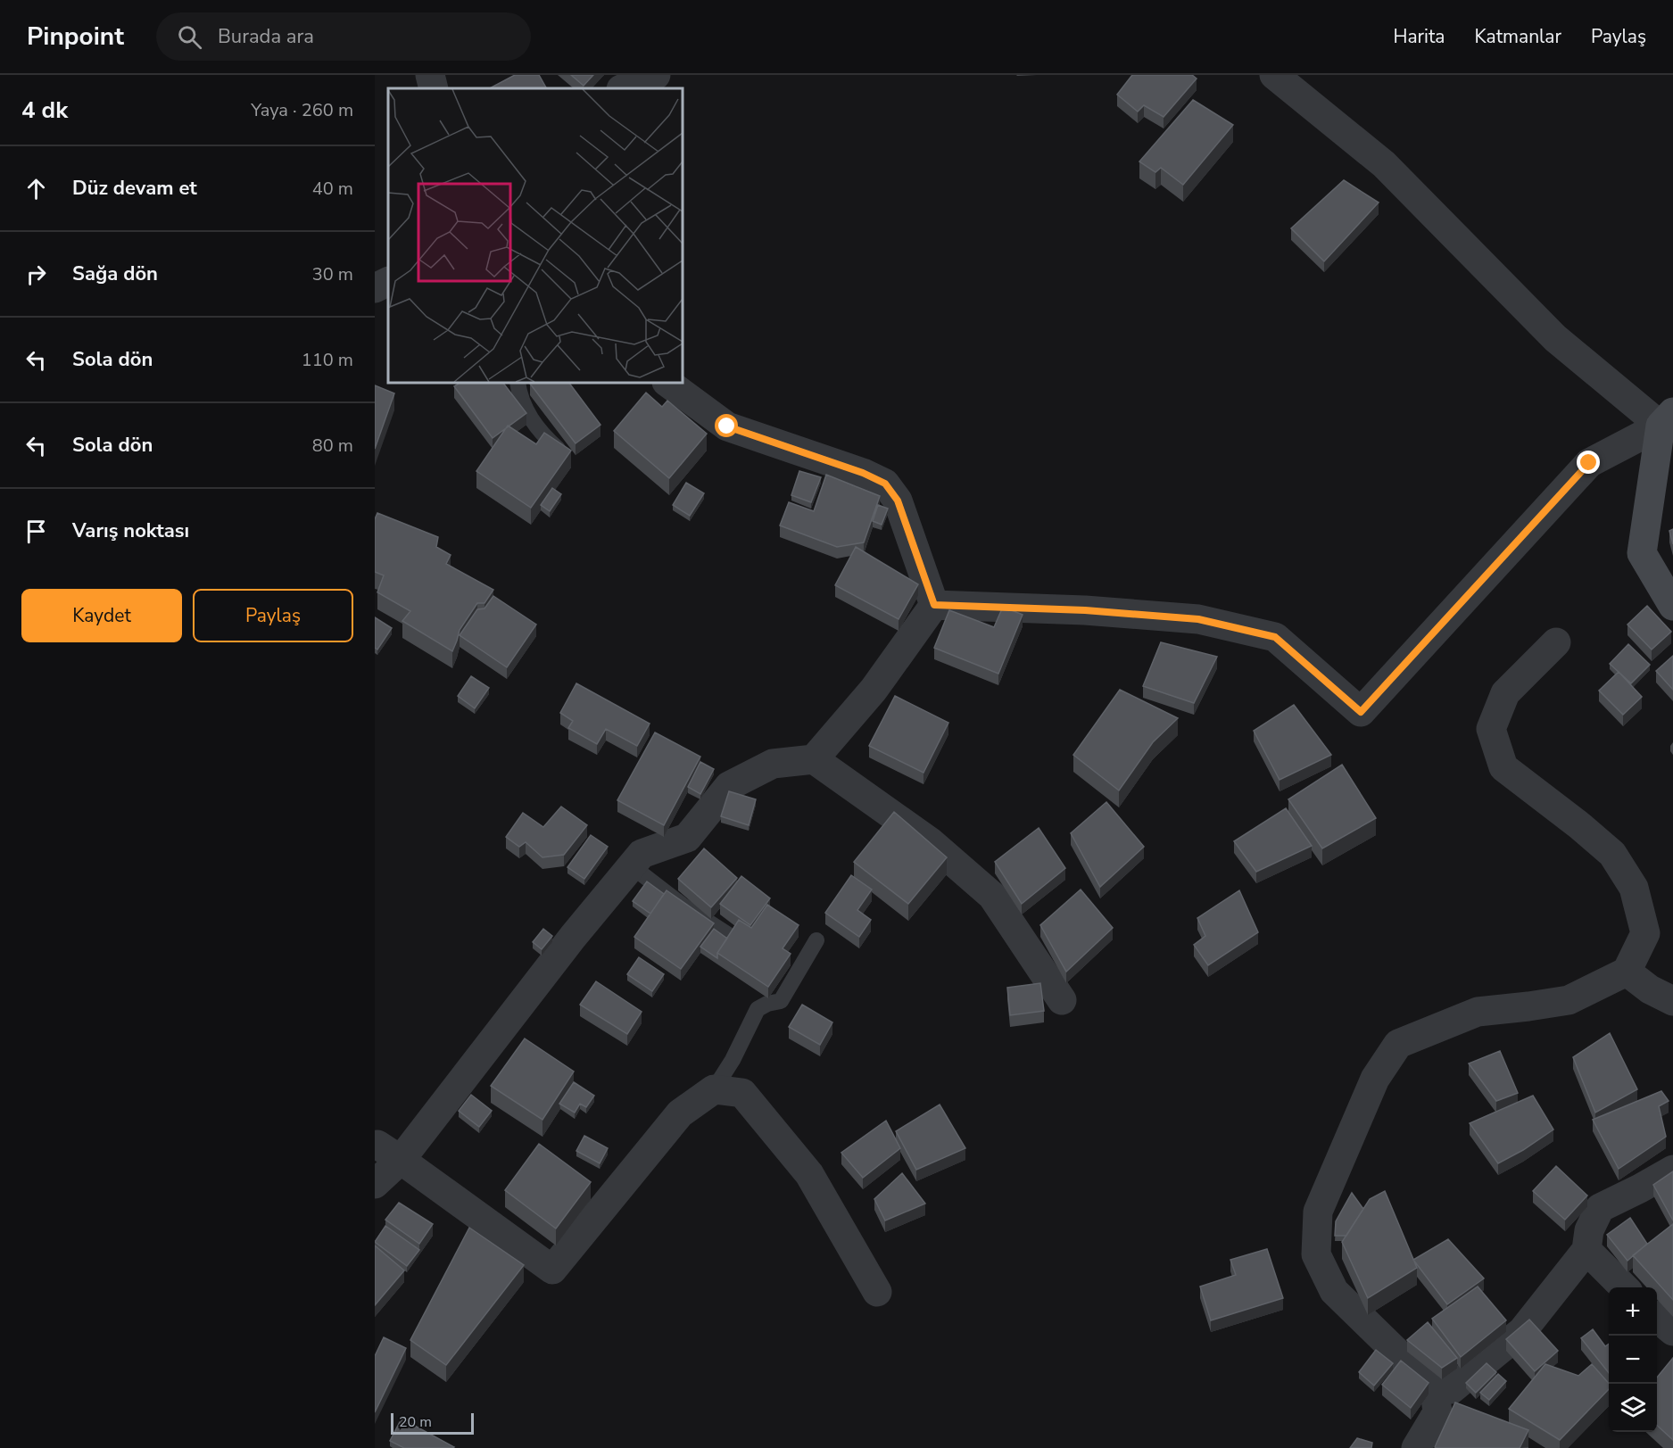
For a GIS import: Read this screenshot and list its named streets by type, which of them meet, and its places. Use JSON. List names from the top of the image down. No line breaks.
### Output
{"scale_bar":"20 m","page":{"header":"Pinpoint","search":"Burada ara","nav":["Harita","Katmanlar","Paylaş"],"heading":["4 dk","Yaya · 260 m"],"list":[["Düz devam et","40 m"],["Sağa dön","30 m"],["Sola dön","110 m"],["Sola dön","80 m"],"Varış noktası"],"buttons":["Kaydet","Paylaş"],"map_buttons":["+","−"],"scale":"20 m"}}
